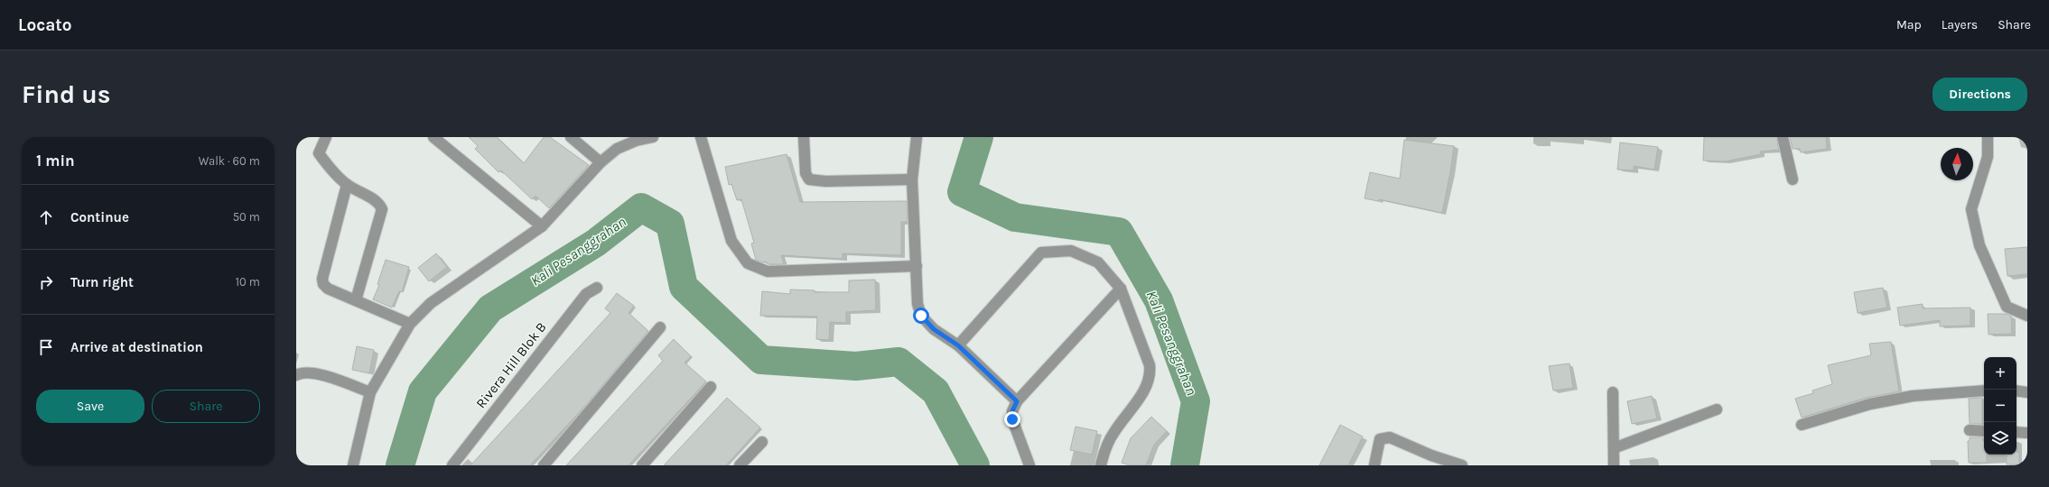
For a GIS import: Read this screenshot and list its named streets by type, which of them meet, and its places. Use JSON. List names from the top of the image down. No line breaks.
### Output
{"streets":{"street":["Rivera Hill Blok B"]},"water":["Kali Pesanggrahan"],"north":"top","page":{"header":"Locato","nav":["Map","Layers","Share"],"buttons":["Directions",["Save","Share"]],"title":"Find us","heading":["1 min","Walk · 60 m"],"list":[["Continue","50 m"],["Turn right","10 m"],"Arrive at destination"],"map_buttons":["+","−"]}}
